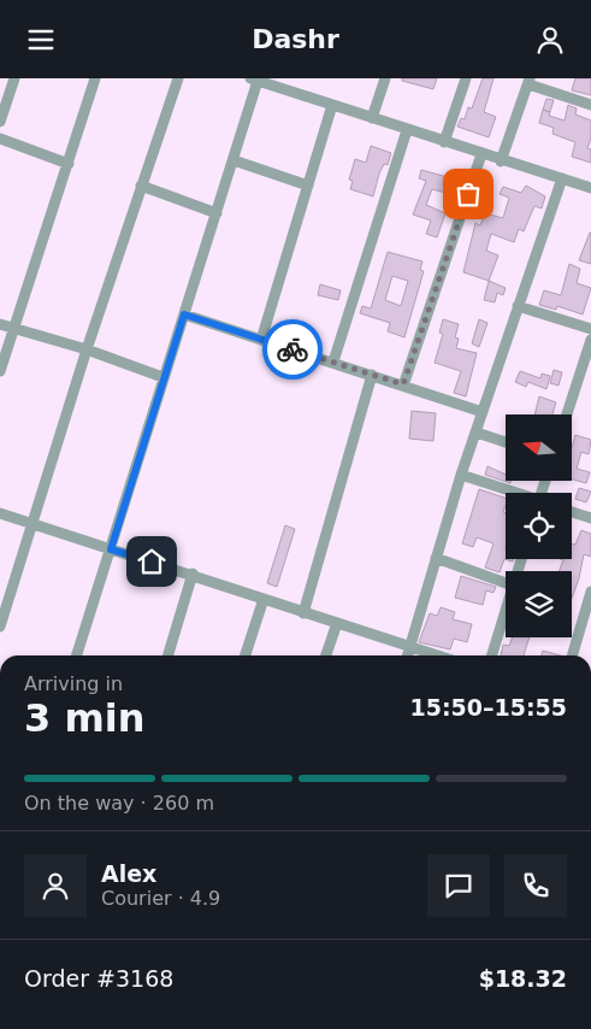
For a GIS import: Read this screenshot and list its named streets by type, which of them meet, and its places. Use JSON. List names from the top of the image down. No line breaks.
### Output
{"north":"left","page":{"header":"Dashr","heading":["3 min","Arriving in","15:50–15:55"],"panel":["Alex","Courier · 4.9","Order #3168","$18.32"],"bar":"On the way · 260 m"}}
